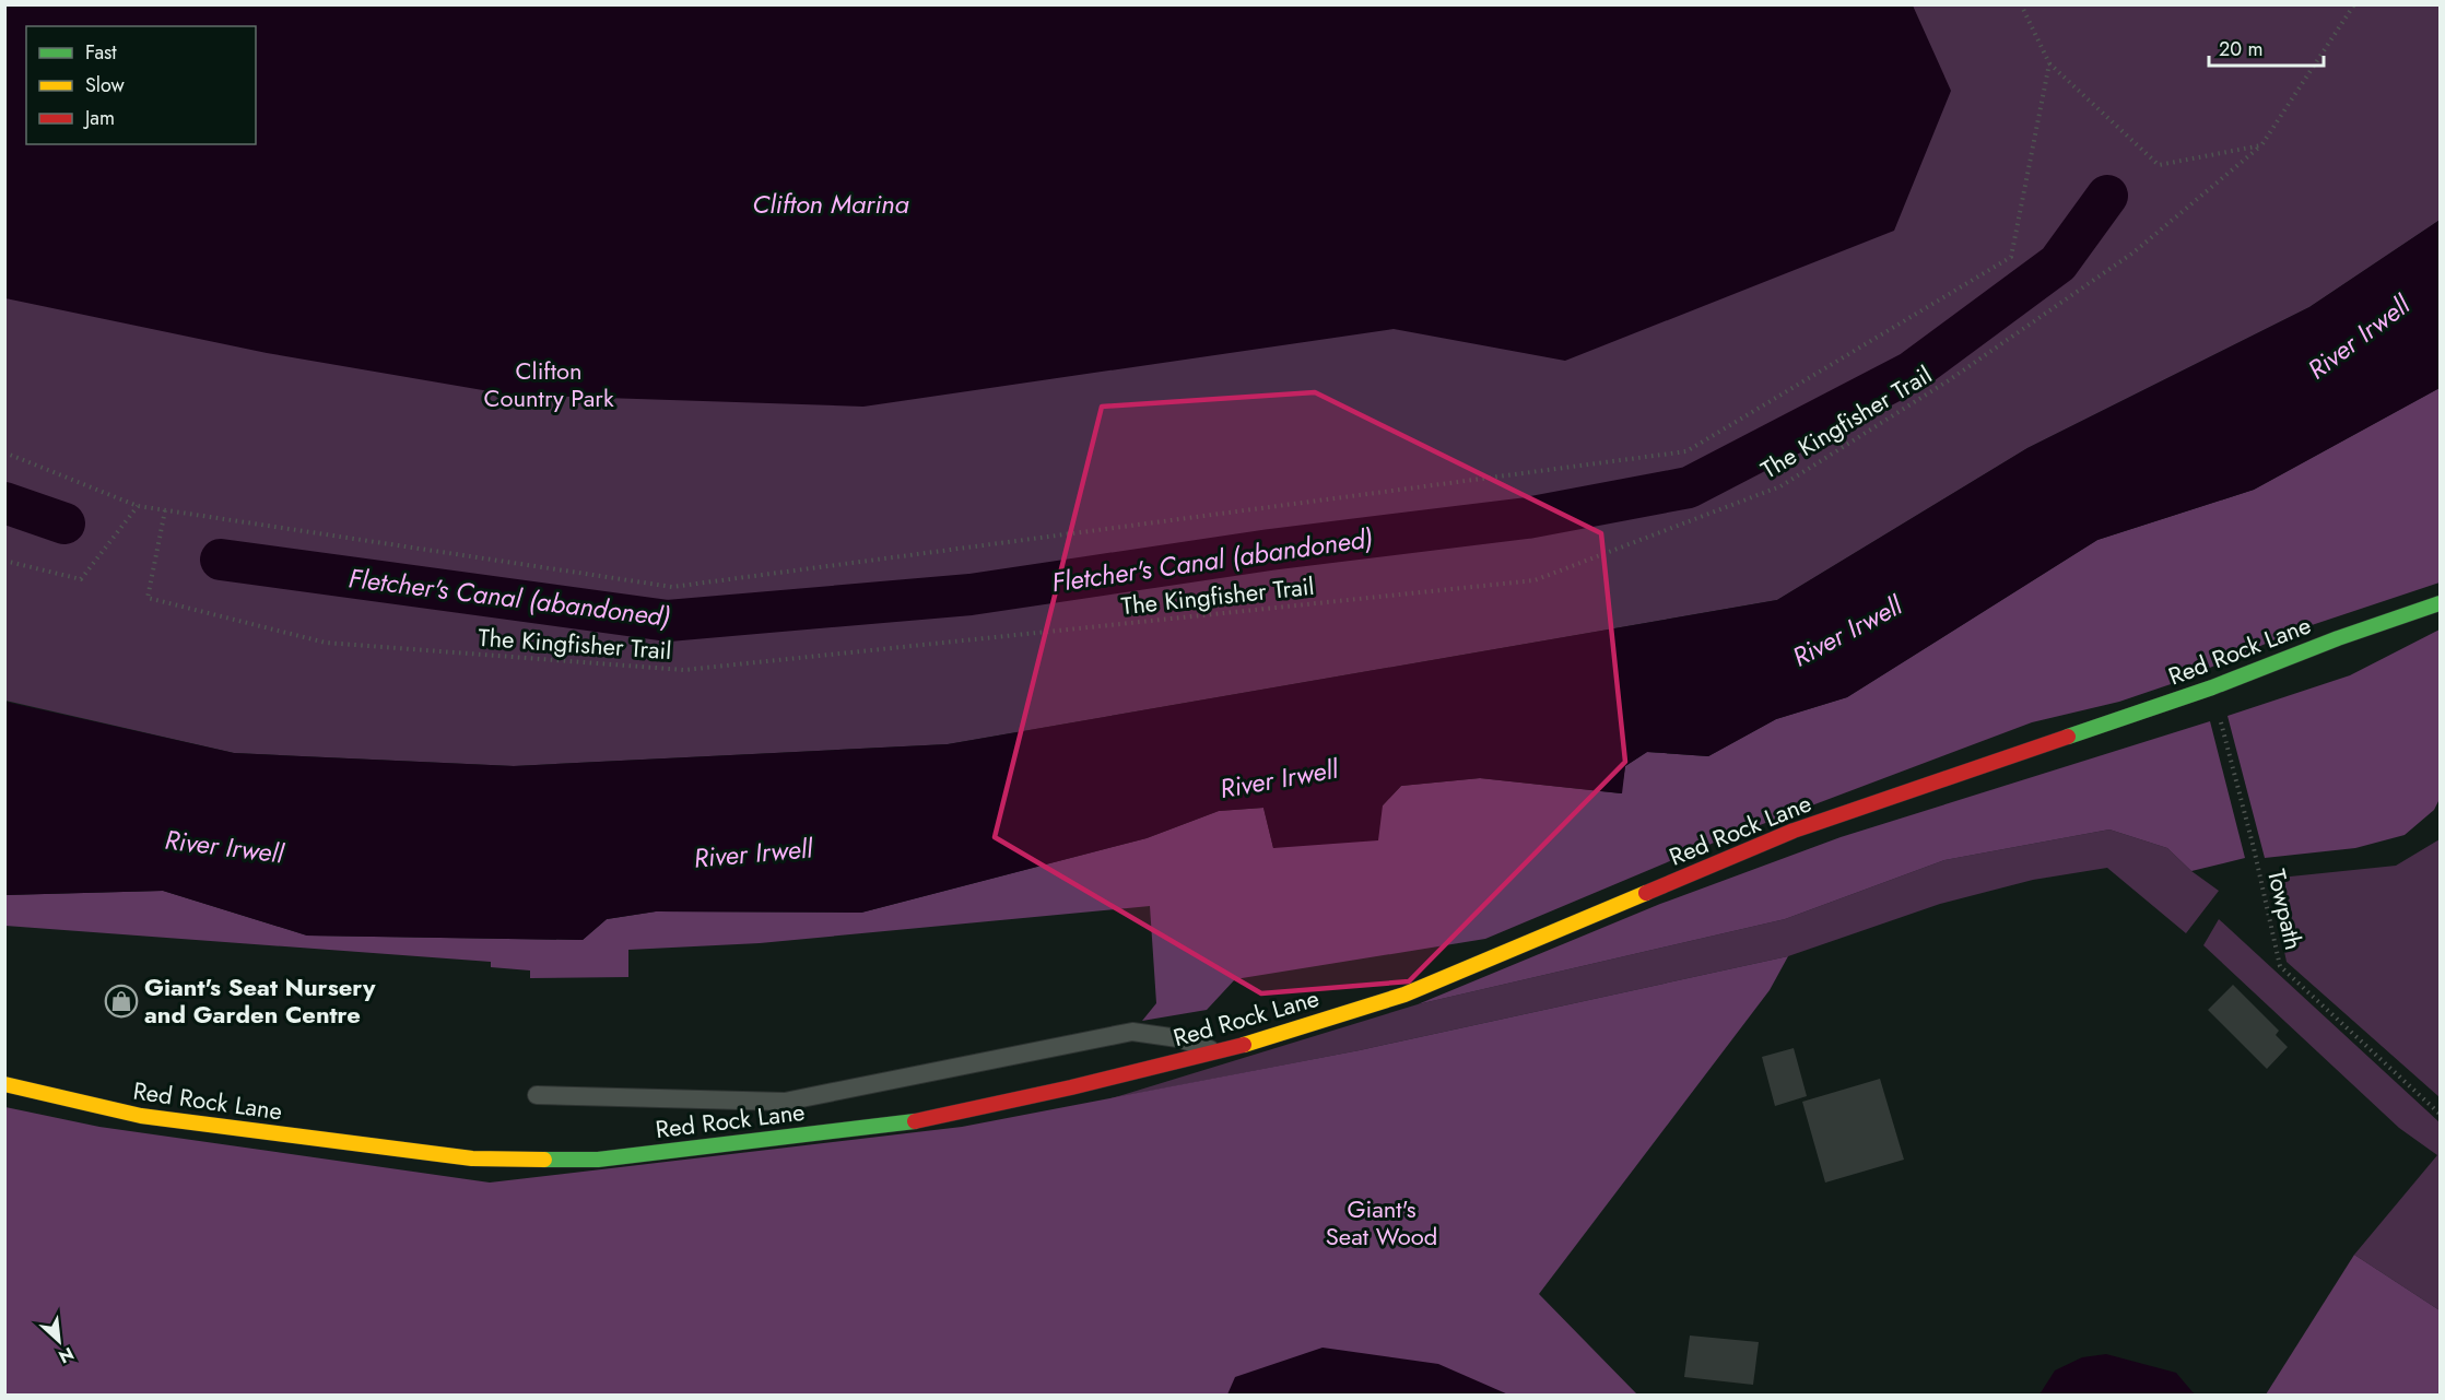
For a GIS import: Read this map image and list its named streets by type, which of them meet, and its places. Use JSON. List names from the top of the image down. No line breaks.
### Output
{"streets":{"street":["Red Rock Lane"],"path":["The Kingfisher Trail","Towpath"]},"crossings":[["Red Rock Lane","Towpath"]],"water":["Clifton Marina","River Irwell","Fletcher's Canal (abandoned)"],"parks":["Clifton Country Park","Giant's Seat Wood"],"places":{"shop":["Giant's Seat Nursery and Garden Centre"]},"legend":["Fast","Slow","Jam"],"scale_bar":"20 m","north":"bottom right"}
